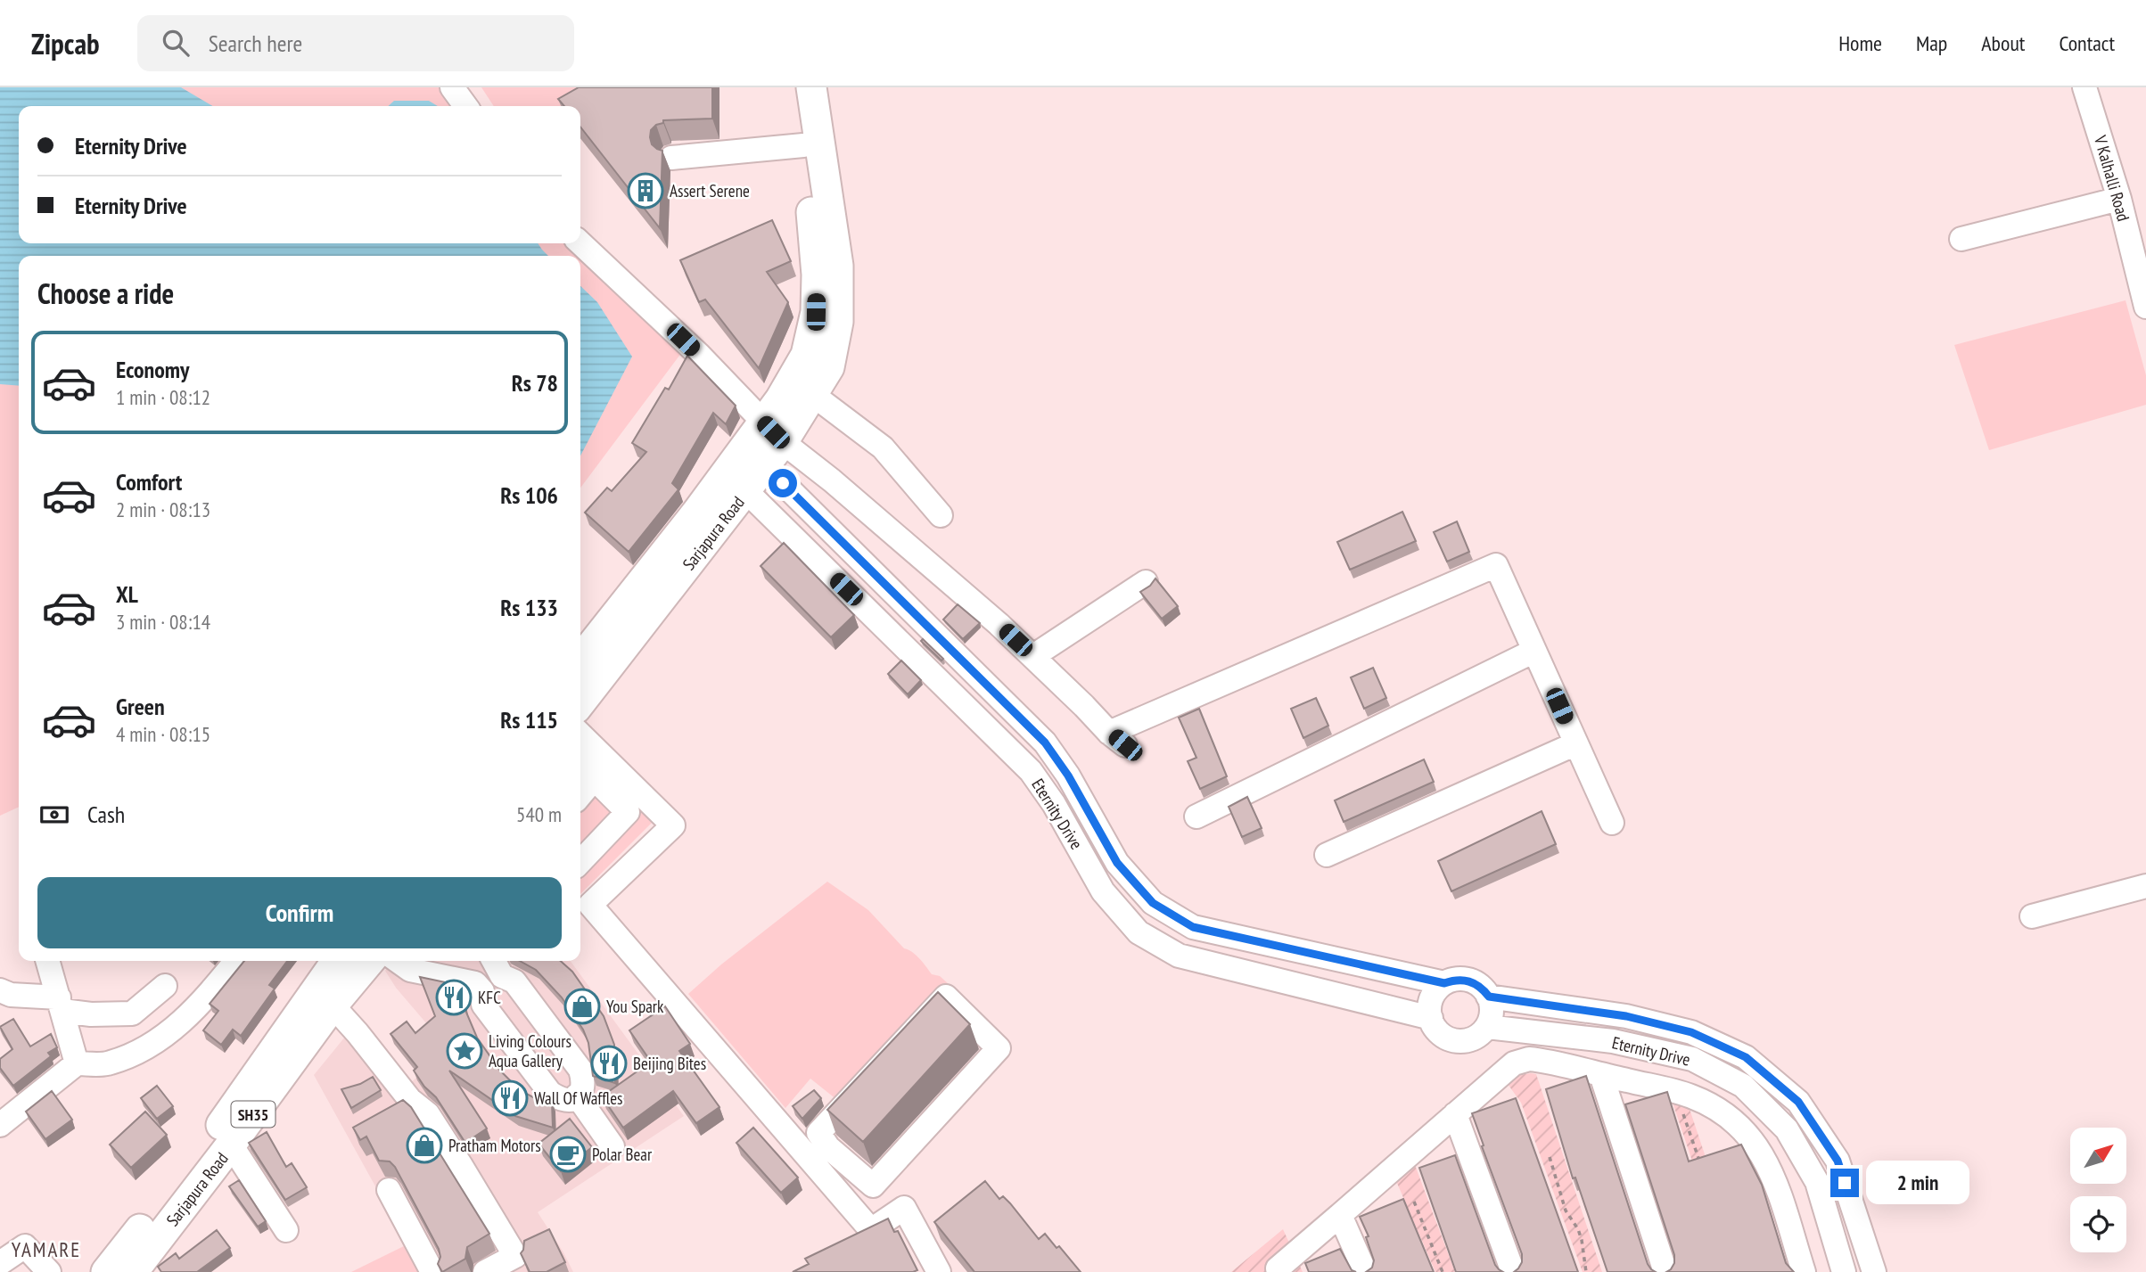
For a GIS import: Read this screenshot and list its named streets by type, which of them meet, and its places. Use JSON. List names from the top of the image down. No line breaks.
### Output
{"streets":{"main road":["Sarjapura Road","SH35"],"street":["V Kalhalli Road","Eternity Drive"]},"crossings":[["Sarjapura Road","Eternity Drive"]],"districts":["YAMARE"],"places":{"building":["Assert Serene"],"restaurant":["KFC","Beijing Bites","Wall Of Waffles"],"shop":["You Spark","Pratham Motors"],"place":["Living Colours Aqua Gallery"],"cafe":["Polar Bear"]},"north":"top right","page":{"header":"Zipcab","search":"Search here","nav":["Home","Map","About","Contact"],"banner":["Eternity Drive","Eternity Drive"],"heading":"Choose a ride","list":[{"name":"Economy","note":"1 min · 08:12","value":"Rs 78"},{"name":"Comfort","note":"2 min · 08:13","value":"Rs 106"},{"name":"XL","note":"3 min · 08:14","value":"Rs 133"},{"name":"Green","note":"4 min · 08:15","value":"Rs 115"}],"pay":["Cash","540 m"],"buttons":"Confirm","bubble":"2 min"}}
